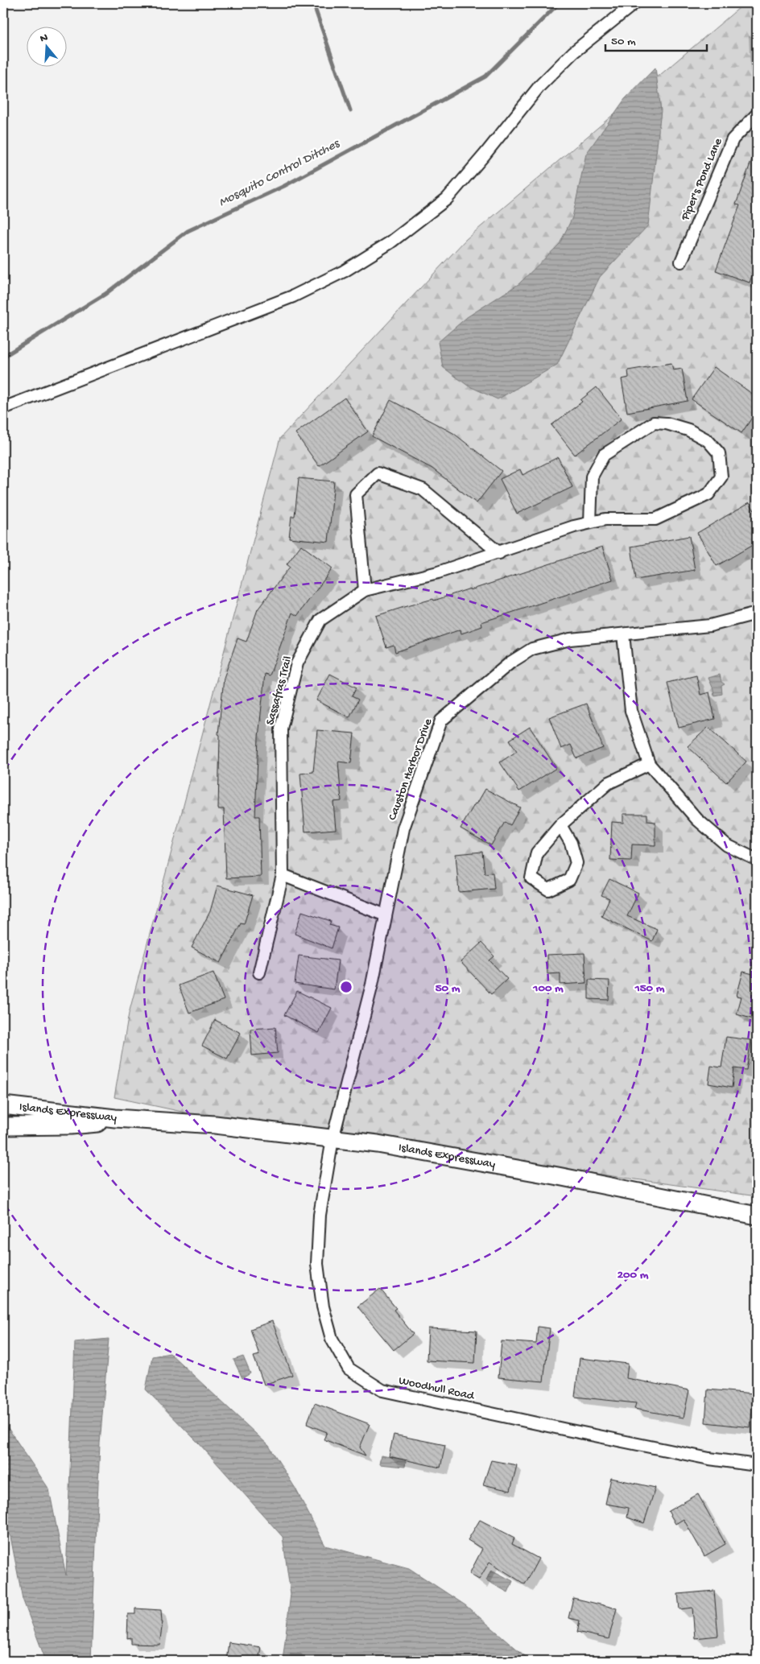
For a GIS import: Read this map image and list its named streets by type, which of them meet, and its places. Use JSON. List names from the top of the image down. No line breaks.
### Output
{"streets":{"main road":["Islands Expressway"],"street":["Piper's Pond Lane","Sassafras Trail","Causton Harbor Drive","Woodhull Road"]},"crossings":[["Causton Harbor Drive","Islands Expressway"],["Causton Harbor Drive","Woodhull Road"],["Islands Expressway","Woodhull Road"]],"water":["Mosquito Control Ditches"],"scale_bar":"50 m","north":"top","rings":["50 m","100 m","150 m","200 m"]}
